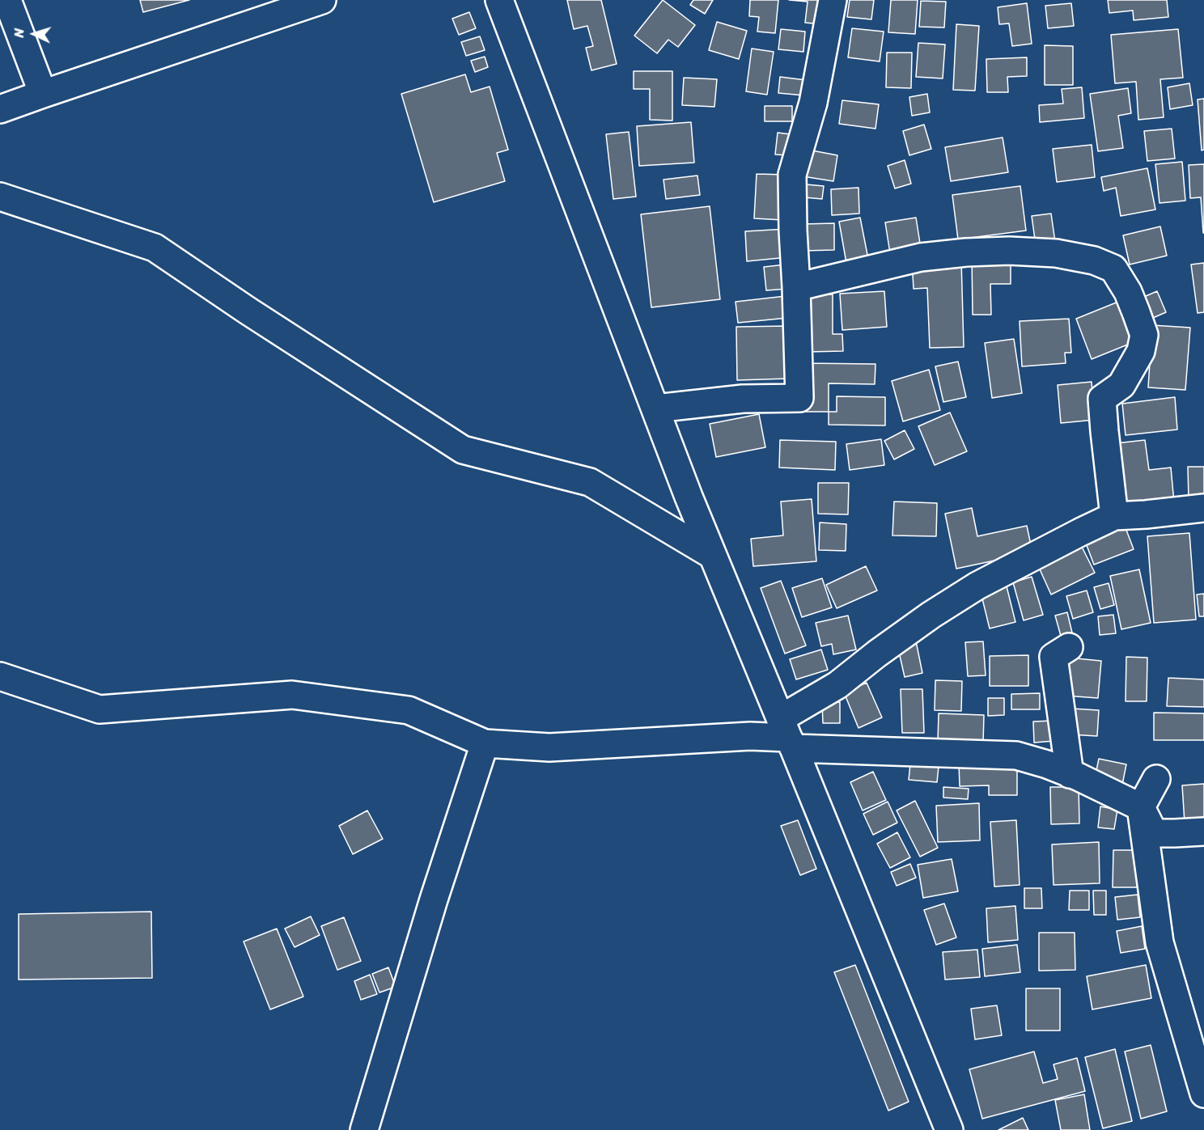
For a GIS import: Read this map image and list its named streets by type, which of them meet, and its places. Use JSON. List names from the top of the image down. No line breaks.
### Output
{"north":"left"}
